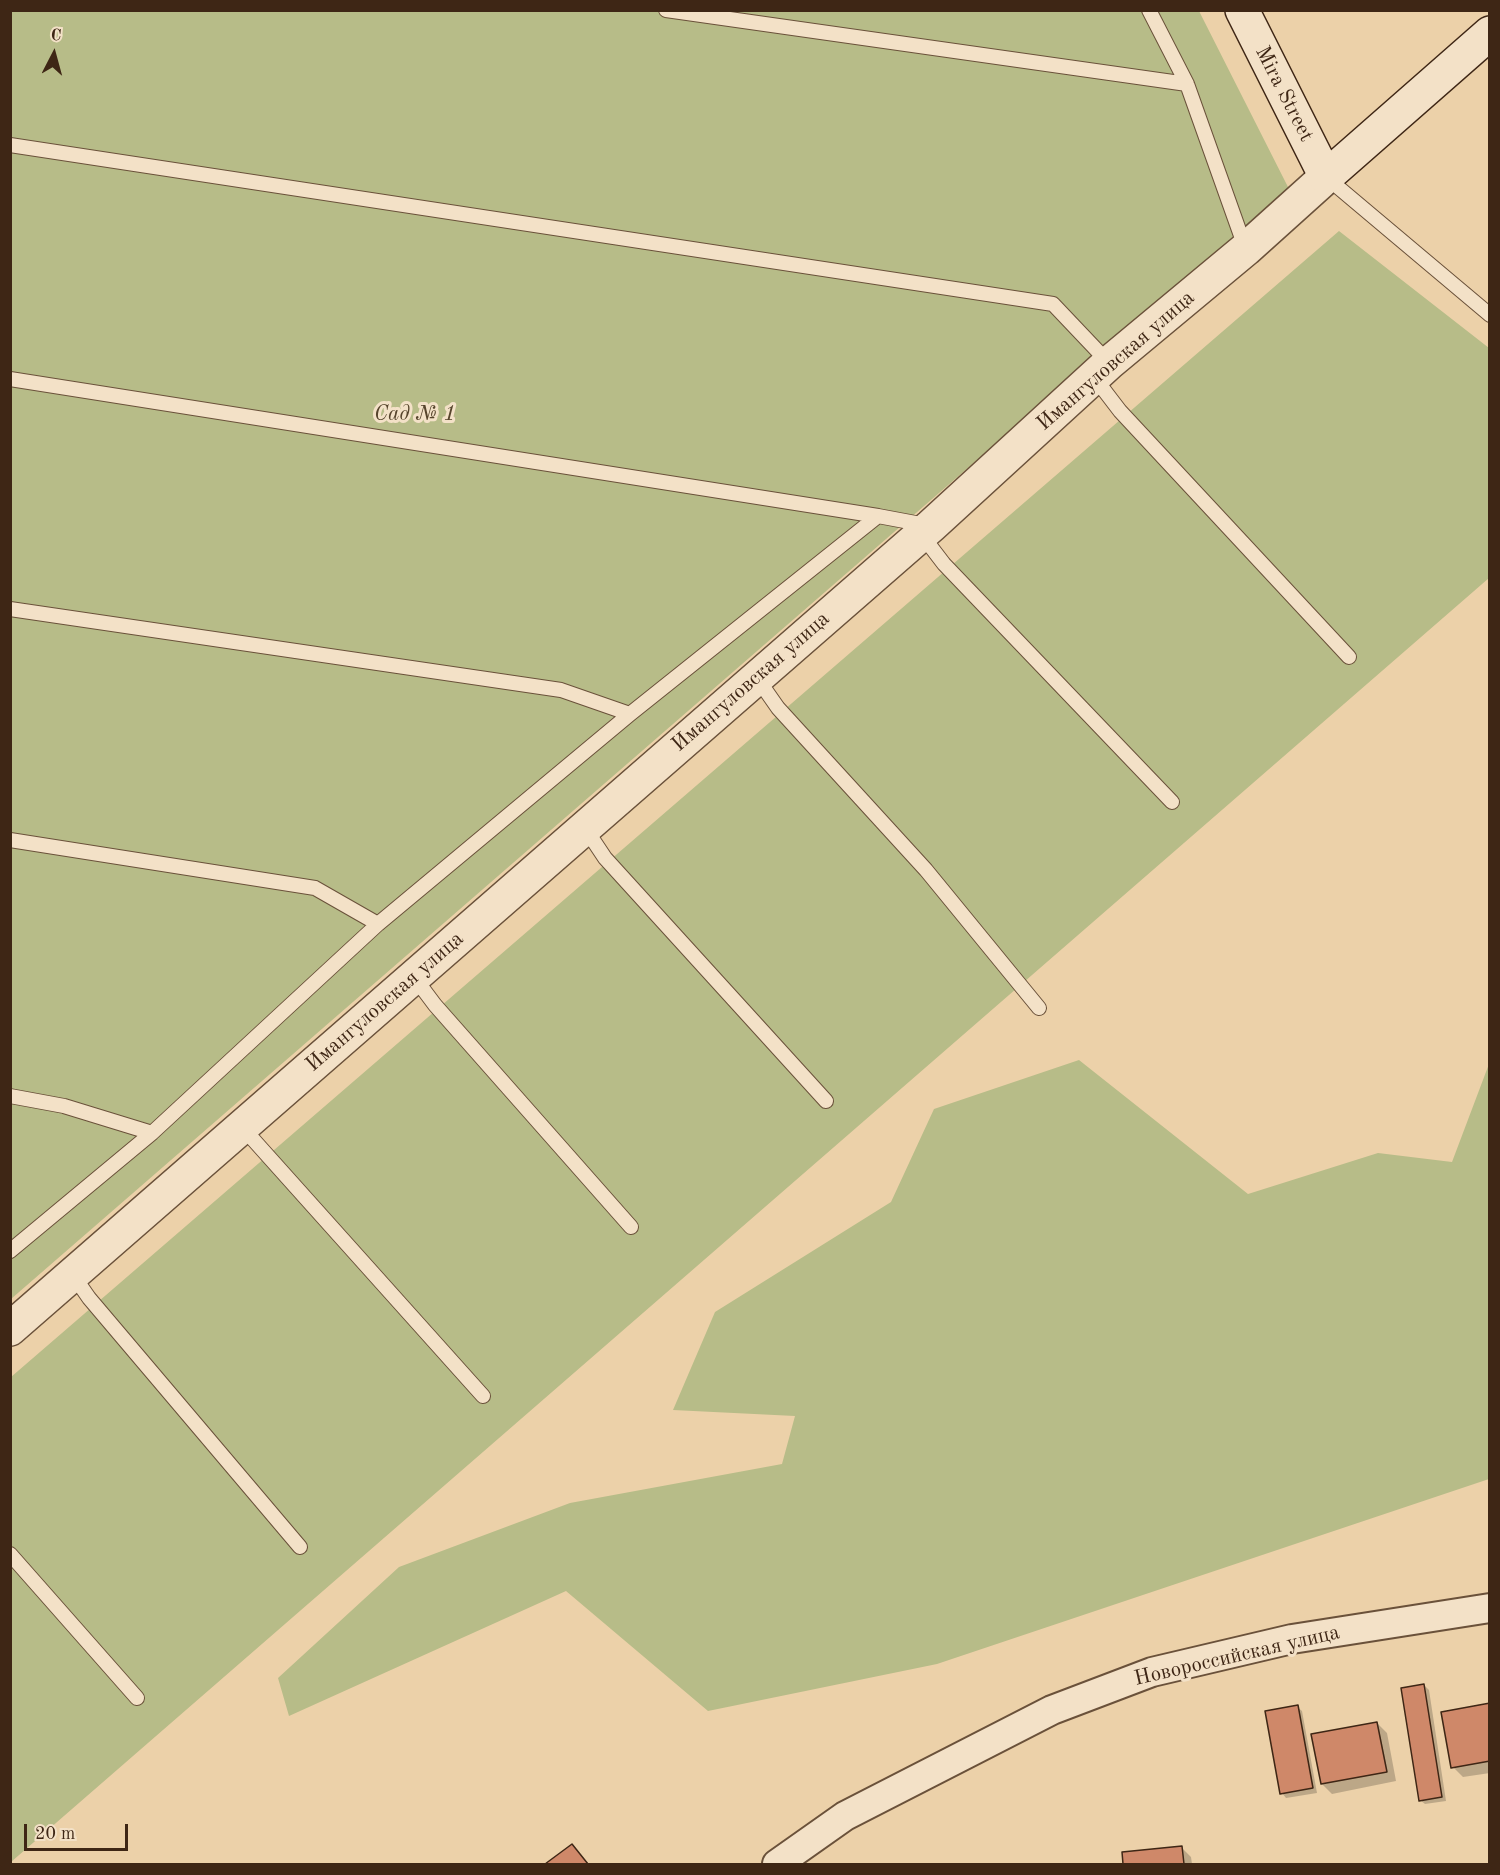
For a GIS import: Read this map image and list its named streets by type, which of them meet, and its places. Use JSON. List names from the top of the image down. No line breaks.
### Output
{"streets":{"street":["Mira Street","Имангуловская улица","Новороссийская улица"]},"crossings":[["Mira Street","Имангуловская улица"]],"parks":["Сад № 1"],"scale_bar":"20 m","north":"top"}
